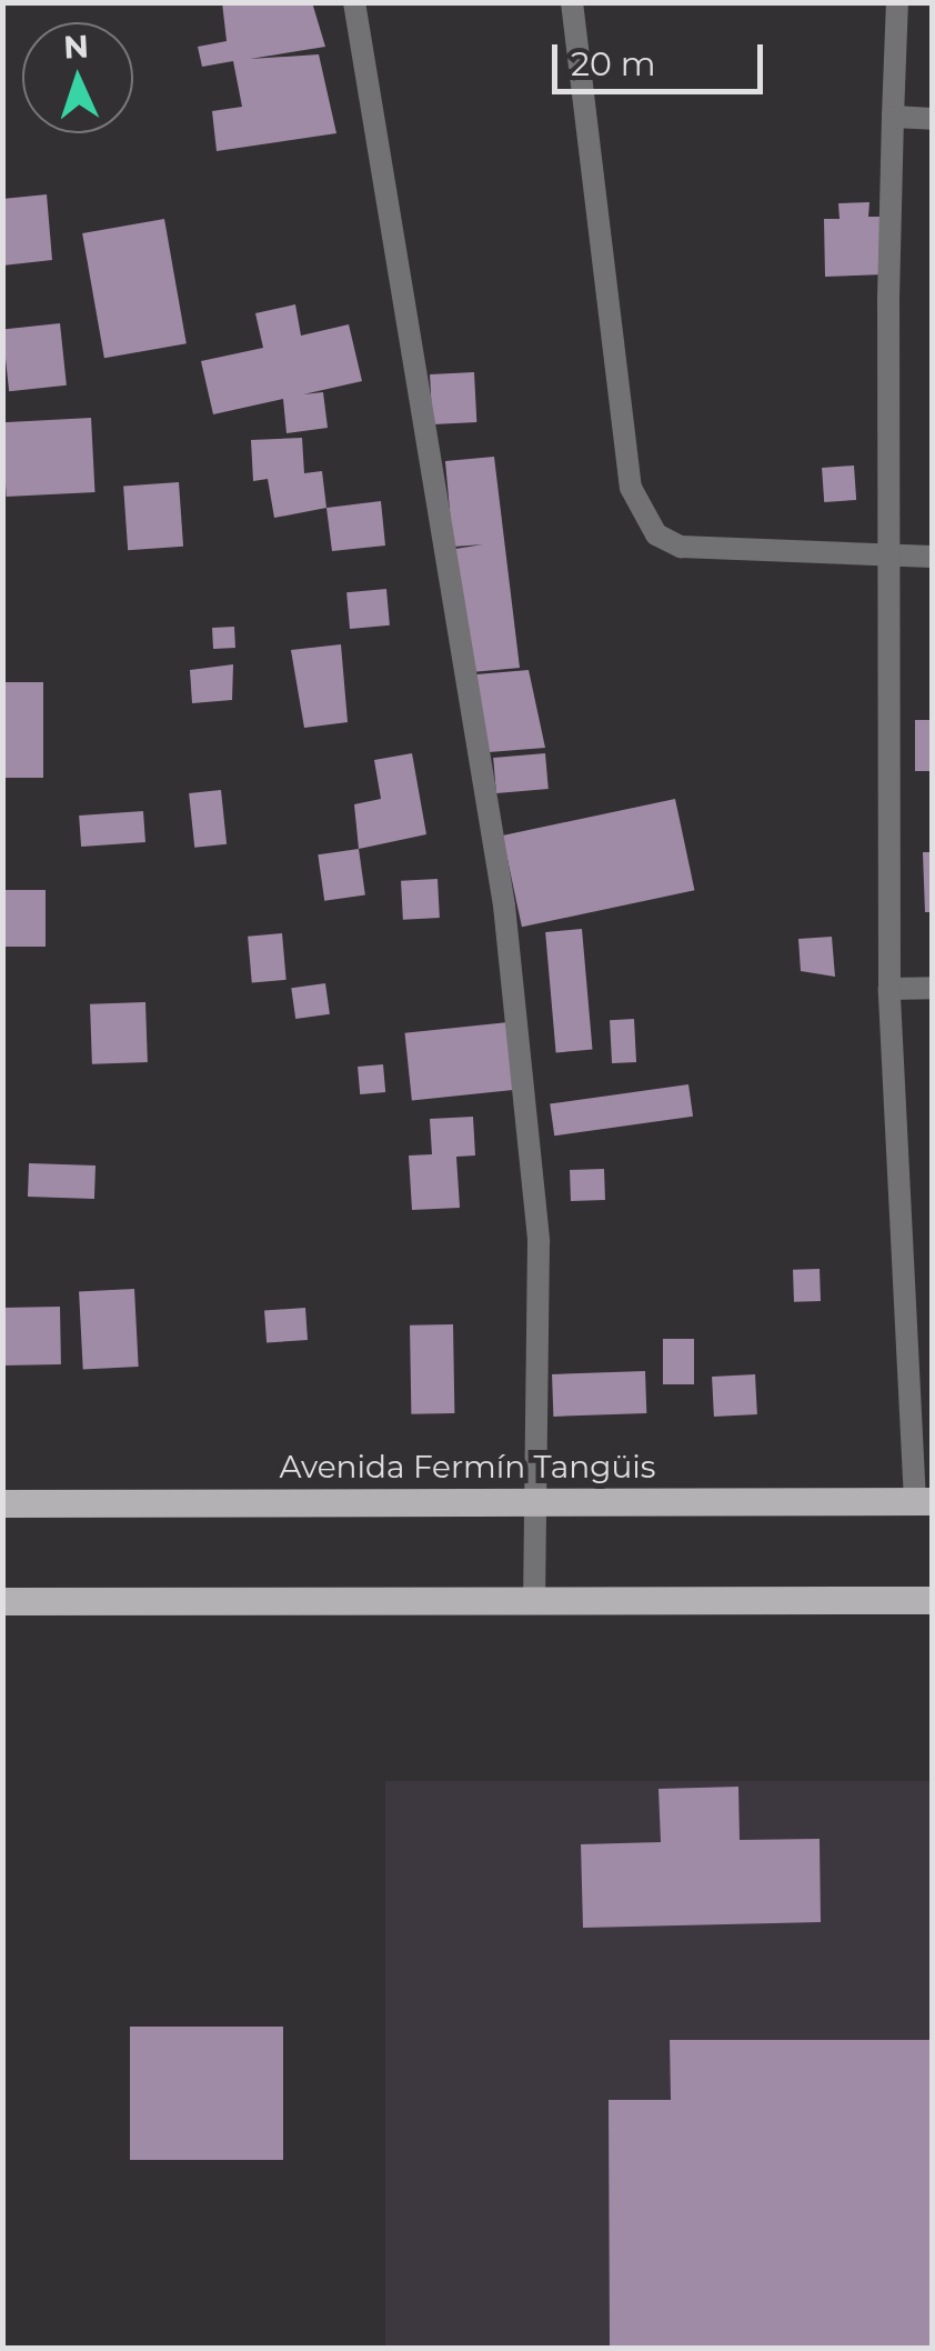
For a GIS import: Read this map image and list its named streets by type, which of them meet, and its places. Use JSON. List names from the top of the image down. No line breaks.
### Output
{"streets":{"main road":["Avenida Fermín Tangüis"]},"scale_bar":"20 m","north":"top"}
